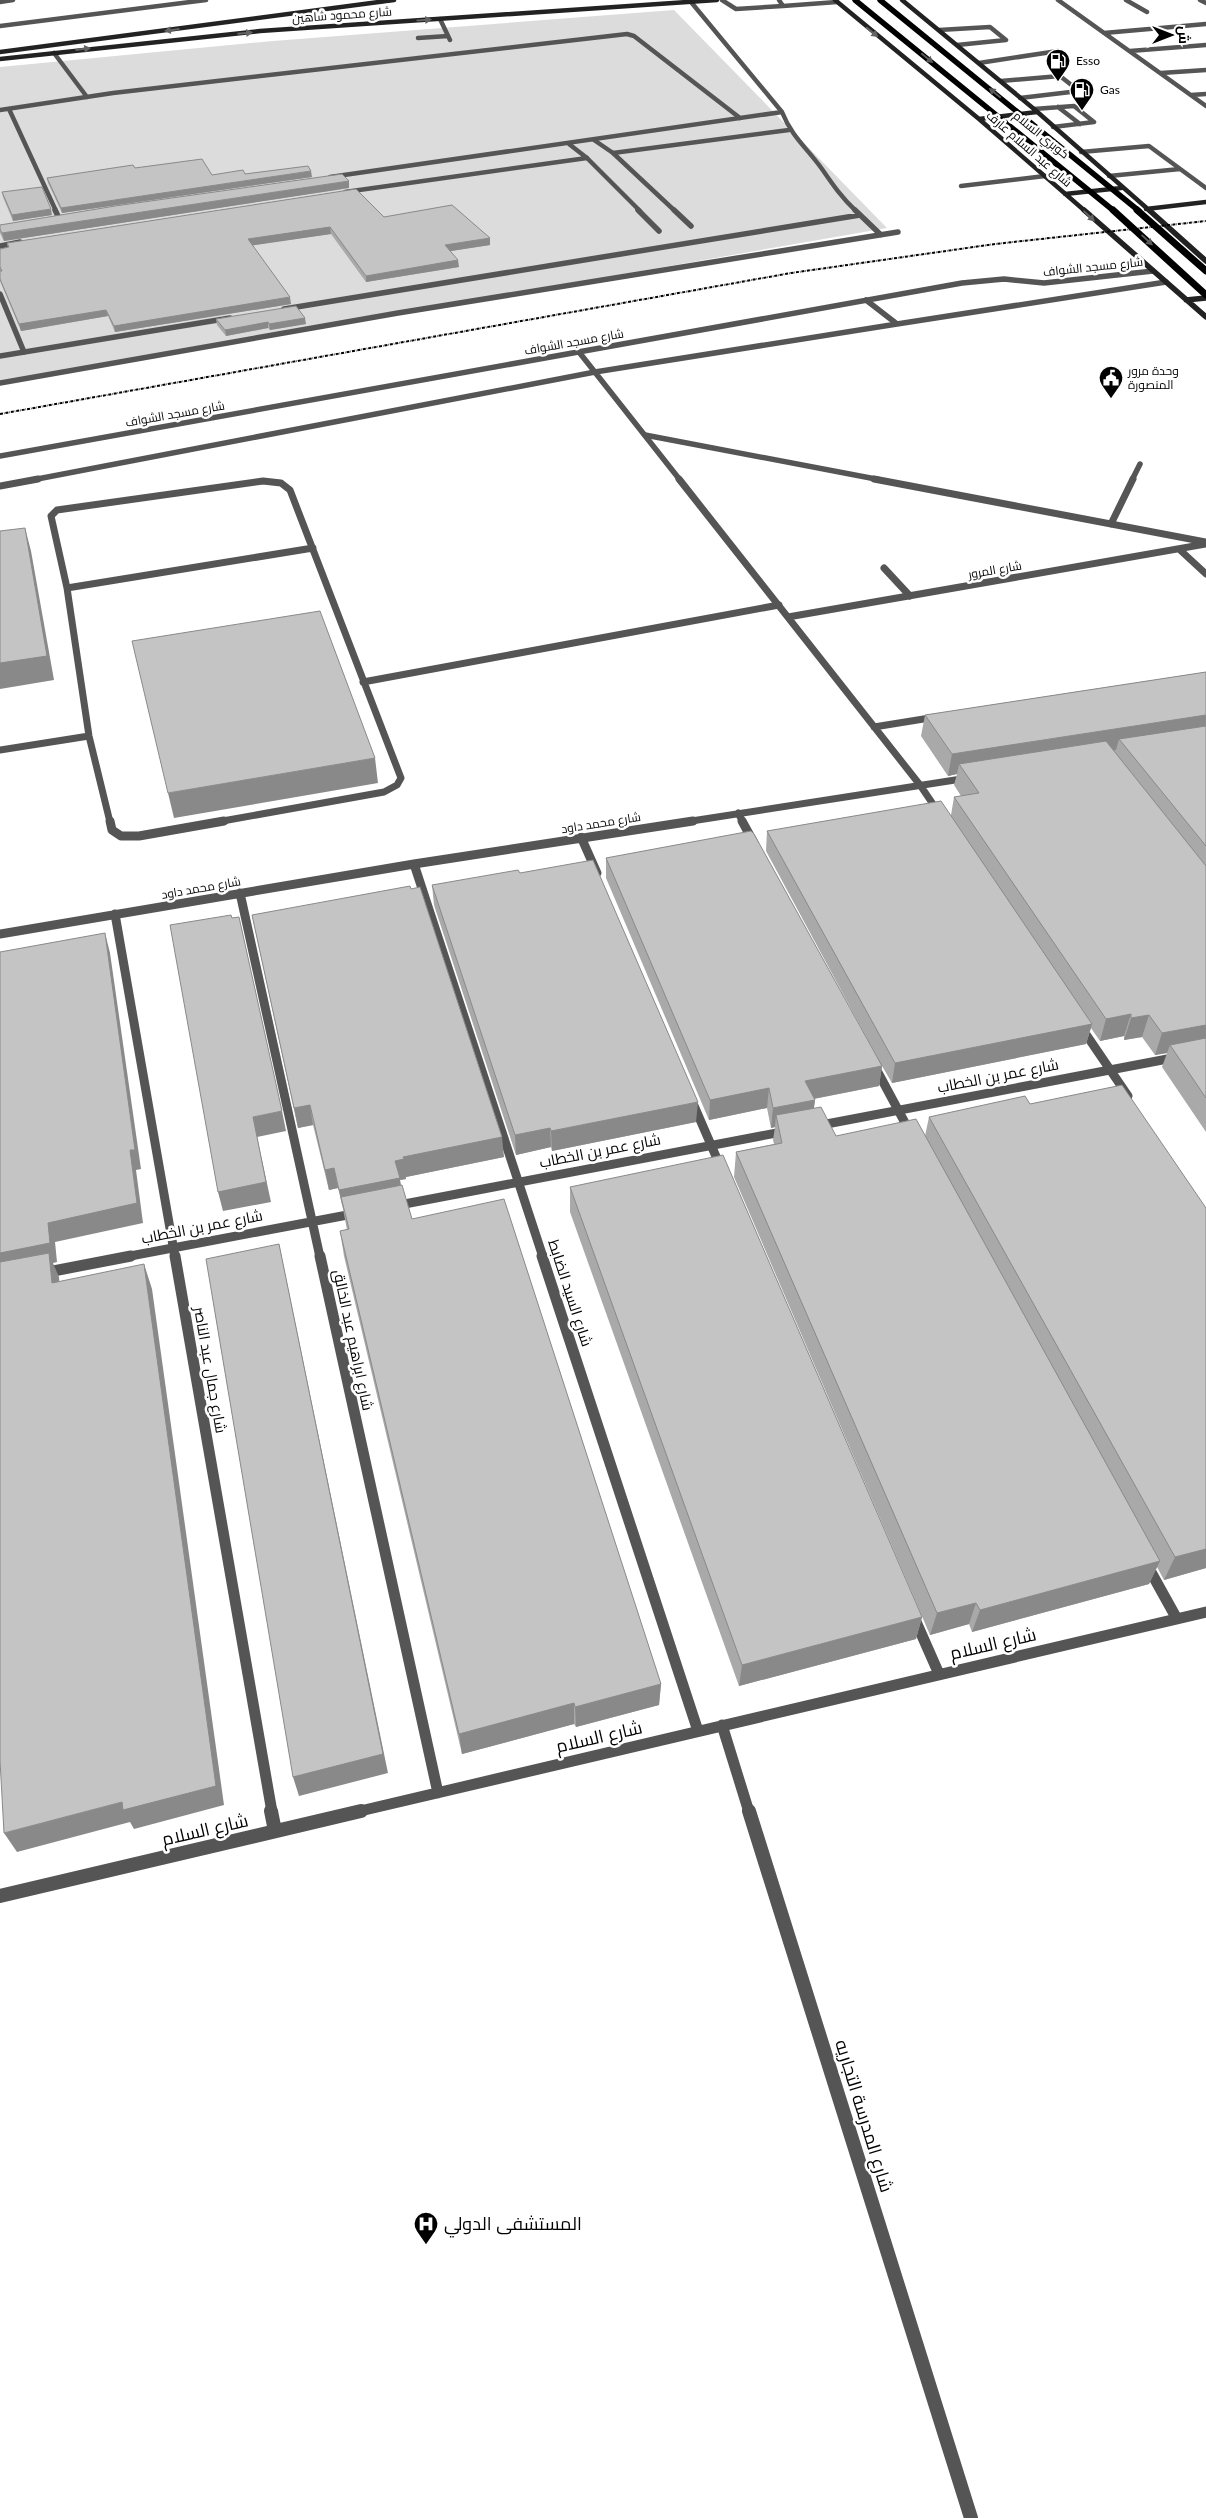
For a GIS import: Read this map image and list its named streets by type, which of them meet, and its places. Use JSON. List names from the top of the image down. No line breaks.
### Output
{"streets":{"main road":["شارع محمود شاهين","كوبري السلام","شارع عبد السلام عارف"],"street":["شارع مسجد الشواف","شارع المرور","شارع محمد داود","شارع عمر بن الخطاب","شارع السيد الضابط","شارع ابراهيم عبد الخالق","شارع جمال عبد الناصر","شارع السلام","شارع المدرسة التجاريه"]},"crossings":[["شارع عبد السلام عارف","شارع مسجد الشواف"],["شارع محمد داود","شارع السيد الضابط"],["شارع محمد داود","شارع ابراهيم عبد الخالق"],["شارع محمد داود","شارع جمال عبد الناصر"],["شارع عمر بن الخطاب","شارع السيد الضابط"],["شارع عمر بن الخطاب","شارع ابراهيم عبد الخالق"],["شارع عمر بن الخطاب","شارع جمال عبد الناصر"],["شارع السيد الضابط","شارع السلام"],["شارع ابراهيم عبد الخالق","شارع السلام"],["شارع جمال عبد الناصر","شارع السلام"],["شارع السلام","شارع المدرسة التجاريه"]],"places":{"fuel station":["Esso","Gas"],"public building":["وحدة مرور المنصورة"],"hospital":["المستشفى الدولي"]},"north":"right"}
